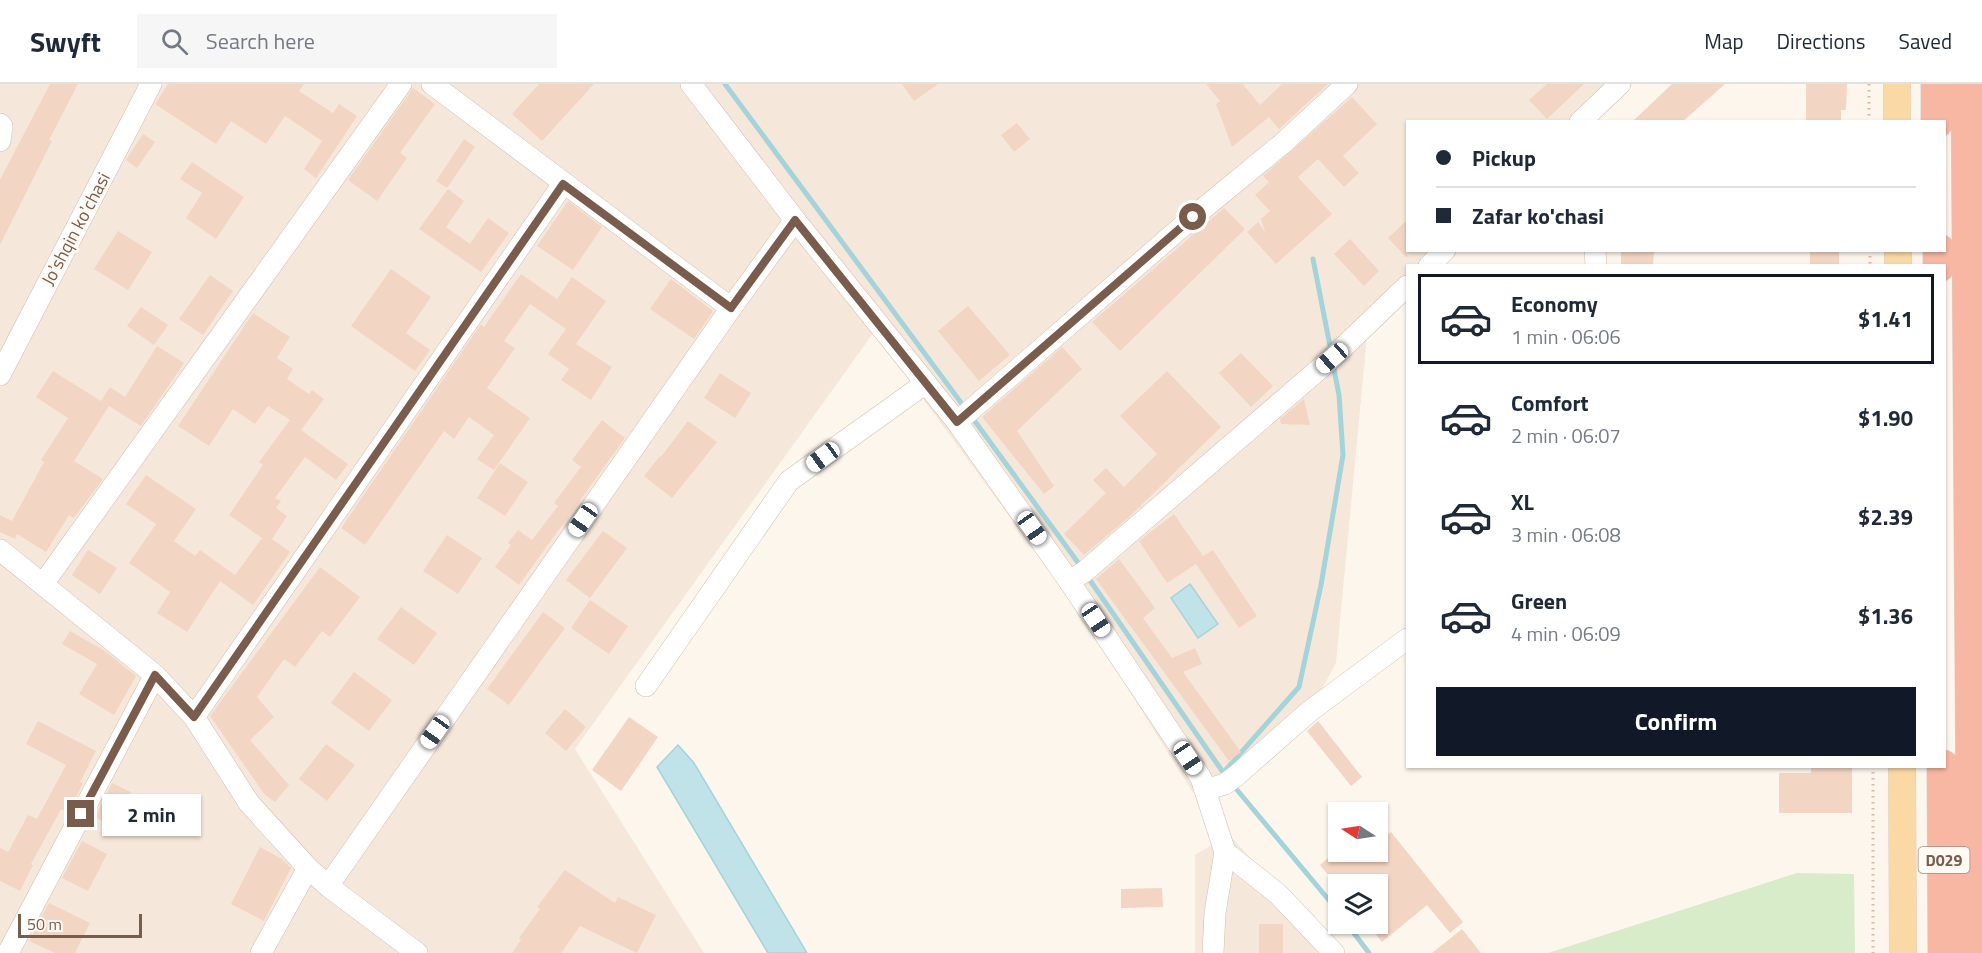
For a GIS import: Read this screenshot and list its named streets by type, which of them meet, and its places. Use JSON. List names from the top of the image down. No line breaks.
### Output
{"streets":{"highway":["D029"],"street":["Joʼshqin koʼchasi"]},"scale_bar":"50 m","north":"left","page":{"header":"Swyft","search":"Search here","nav":["Map","Directions","Saved"],"banner":["Pickup","Zafar ko'chasi"],"list":[{"name":"Economy","note":"1 min · 06:06","value":"$1.41"},{"name":"Comfort","note":"2 min · 06:07","value":"$1.90"},{"name":"XL","note":"3 min · 06:08","value":"$2.39"},{"name":"Green","note":"4 min · 06:09","value":"$1.36"}],"buttons":"Confirm","bubble":"2 min","scale":"50 m"}}
